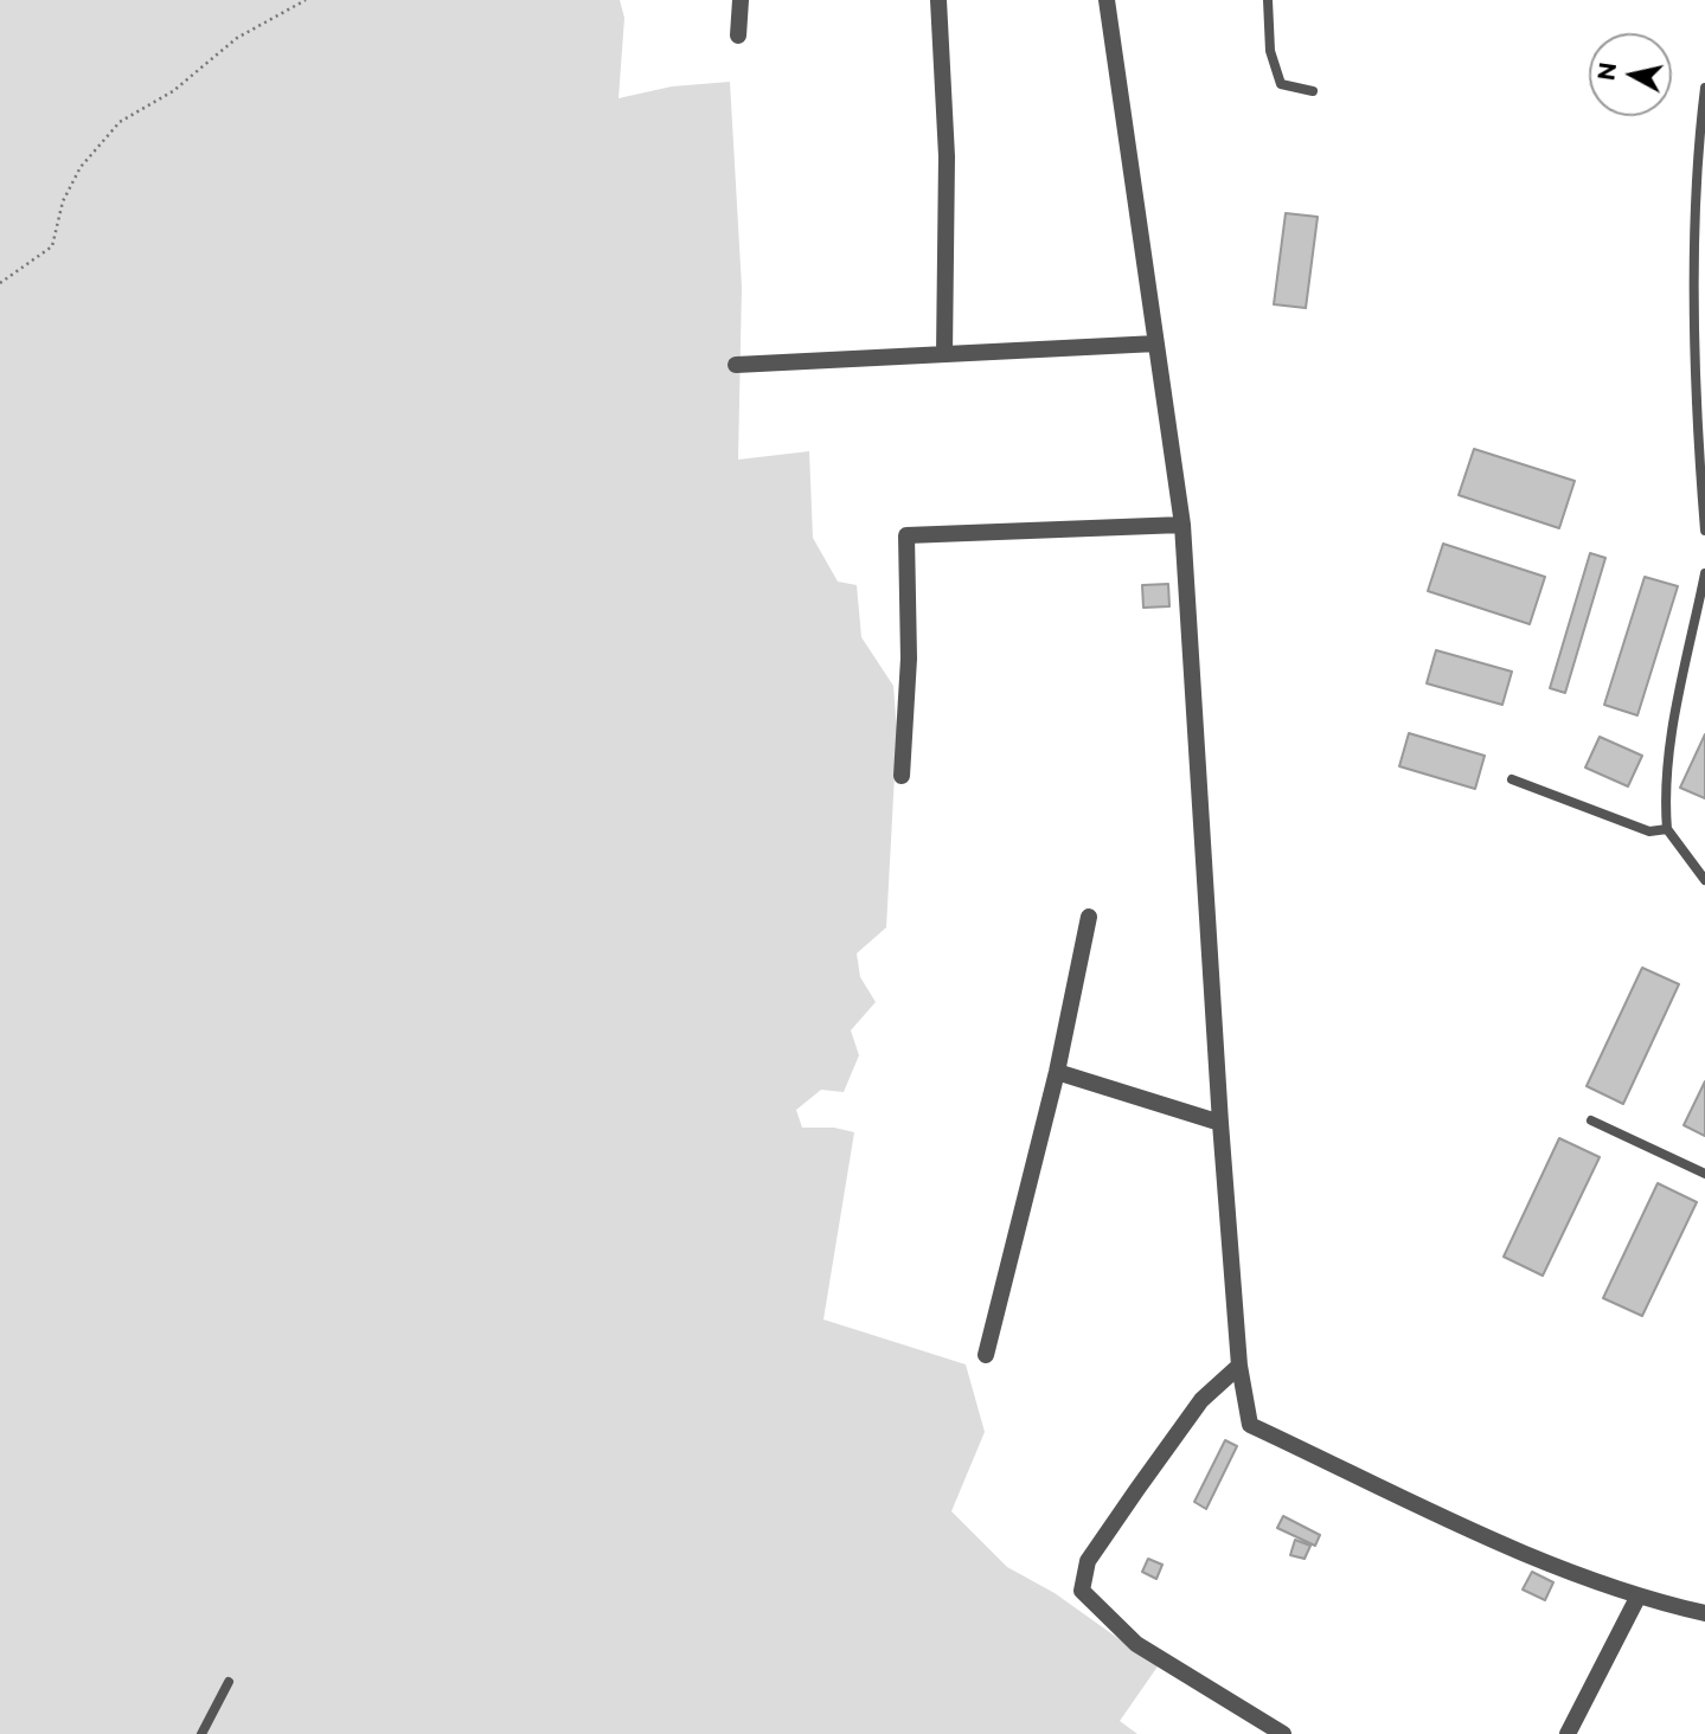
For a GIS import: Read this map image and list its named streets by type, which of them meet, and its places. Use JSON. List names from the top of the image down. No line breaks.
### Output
{"north":"left"}
